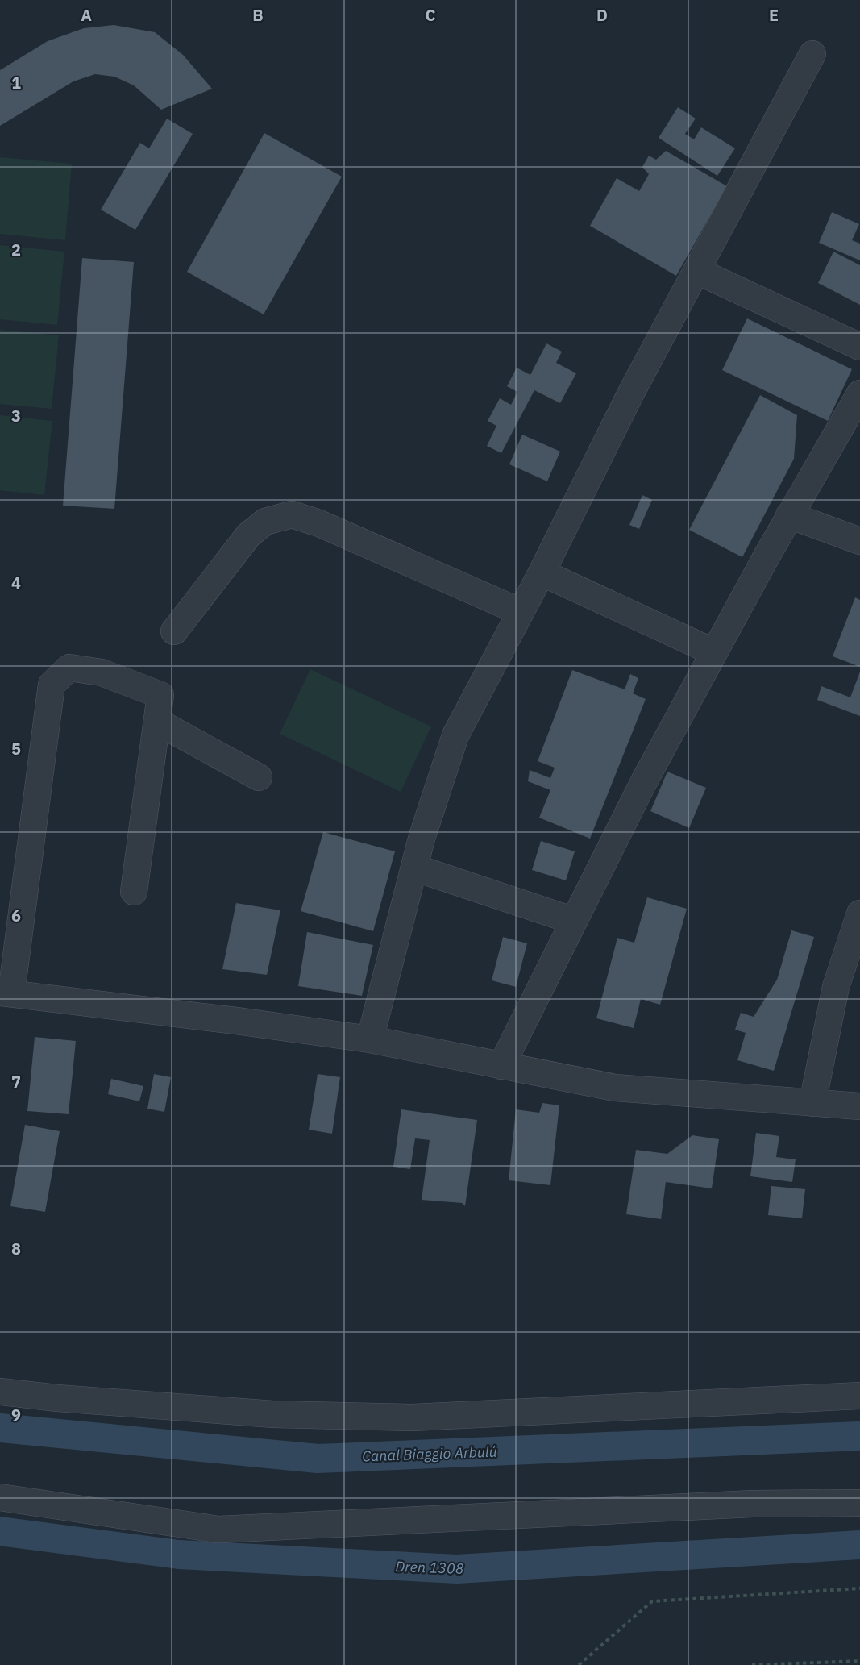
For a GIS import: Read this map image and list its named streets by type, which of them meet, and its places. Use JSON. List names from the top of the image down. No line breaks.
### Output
{"water":["Canal Biaggio Arbulú","Dren 1308"],"grid":{"columns":["A","B","C","D","E"],"rows":["1","2","3","4","5","6","7","8","9"]}}
